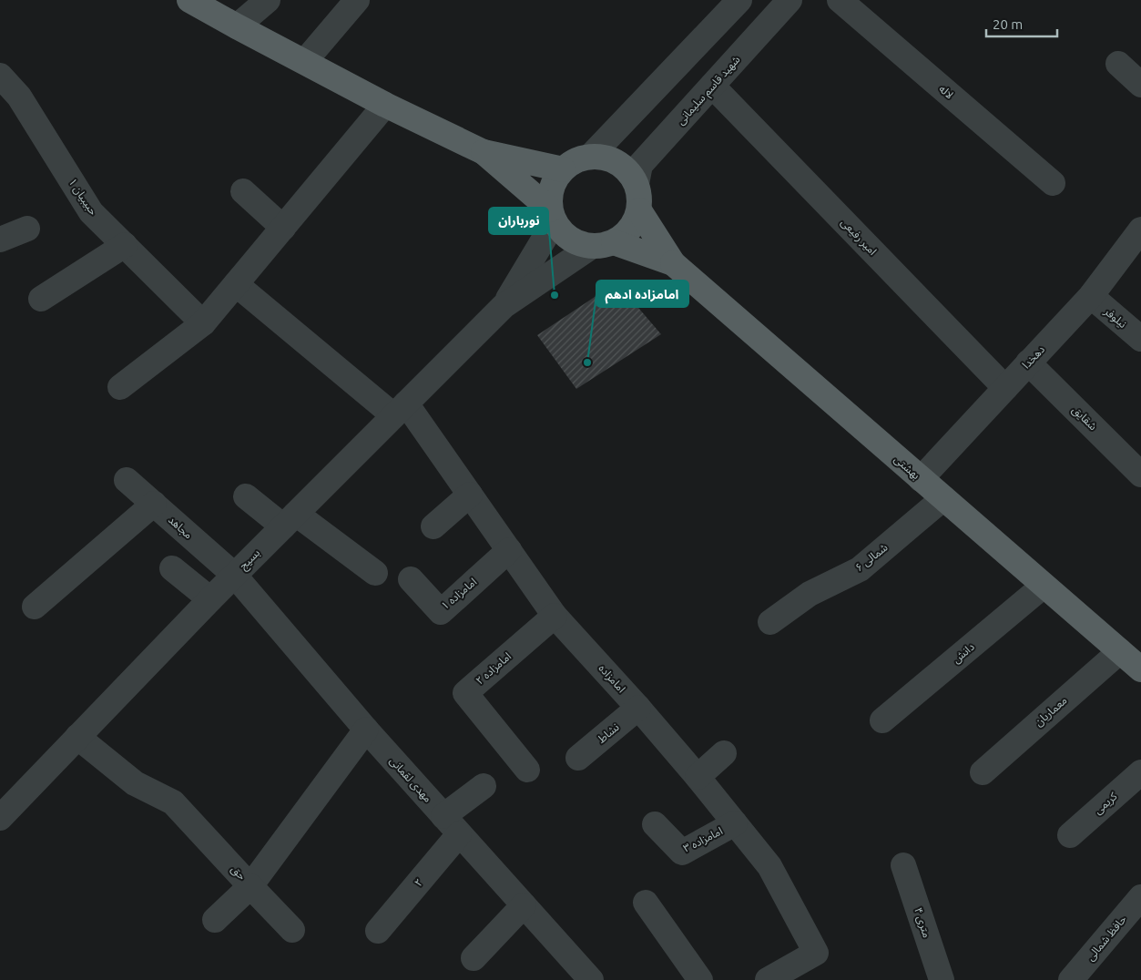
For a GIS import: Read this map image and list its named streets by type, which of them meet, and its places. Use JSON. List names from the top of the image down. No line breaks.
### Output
{"streets":{"main road":["بهشتی"],"street":["شهید قاسم سلیمانی","لاله","حبیبیان ۱","امیر رفیعی","نیلوفر","دهخدا","شقایق","مجاهد","شمالی ۶","بسیج","امامزاده ۱","دانش","امامزاده ۲","امامزاده","معماریان","نشاط","مهدی لقمانی","کریمی","امامزاده ۳","حق","۲","۴ متری","حافظ شمالی"]},"crossings":[["شهید قاسم سلیمانی","امیر رفیعی"],["امیر رفیعی","دهخدا"],["نیلوفر","دهخدا"],["دهخدا","شقایق"],["دهخدا","بهشتی"],["بهشتی","شمالی ۶"],["بهشتی","دانش"],["بهشتی","معماریان"],["مجاهد","بسیج"],["مجاهد","مهدی لقمانی"],["بسیج","امامزاده"],["بسیج","مهدی لقمانی"],["بسیج","حق"],["امامزاده ۱","امامزاده"],["امامزاده ۲","امامزاده"],["امامزاده","نشاط"],["امامزاده","امامزاده ۳"],["مهدی لقمانی","حق"],["مهدی لقمانی","۲"]],"places":["نورباران","امامزاده ادهم"],"scale_bar":"20 m"}
